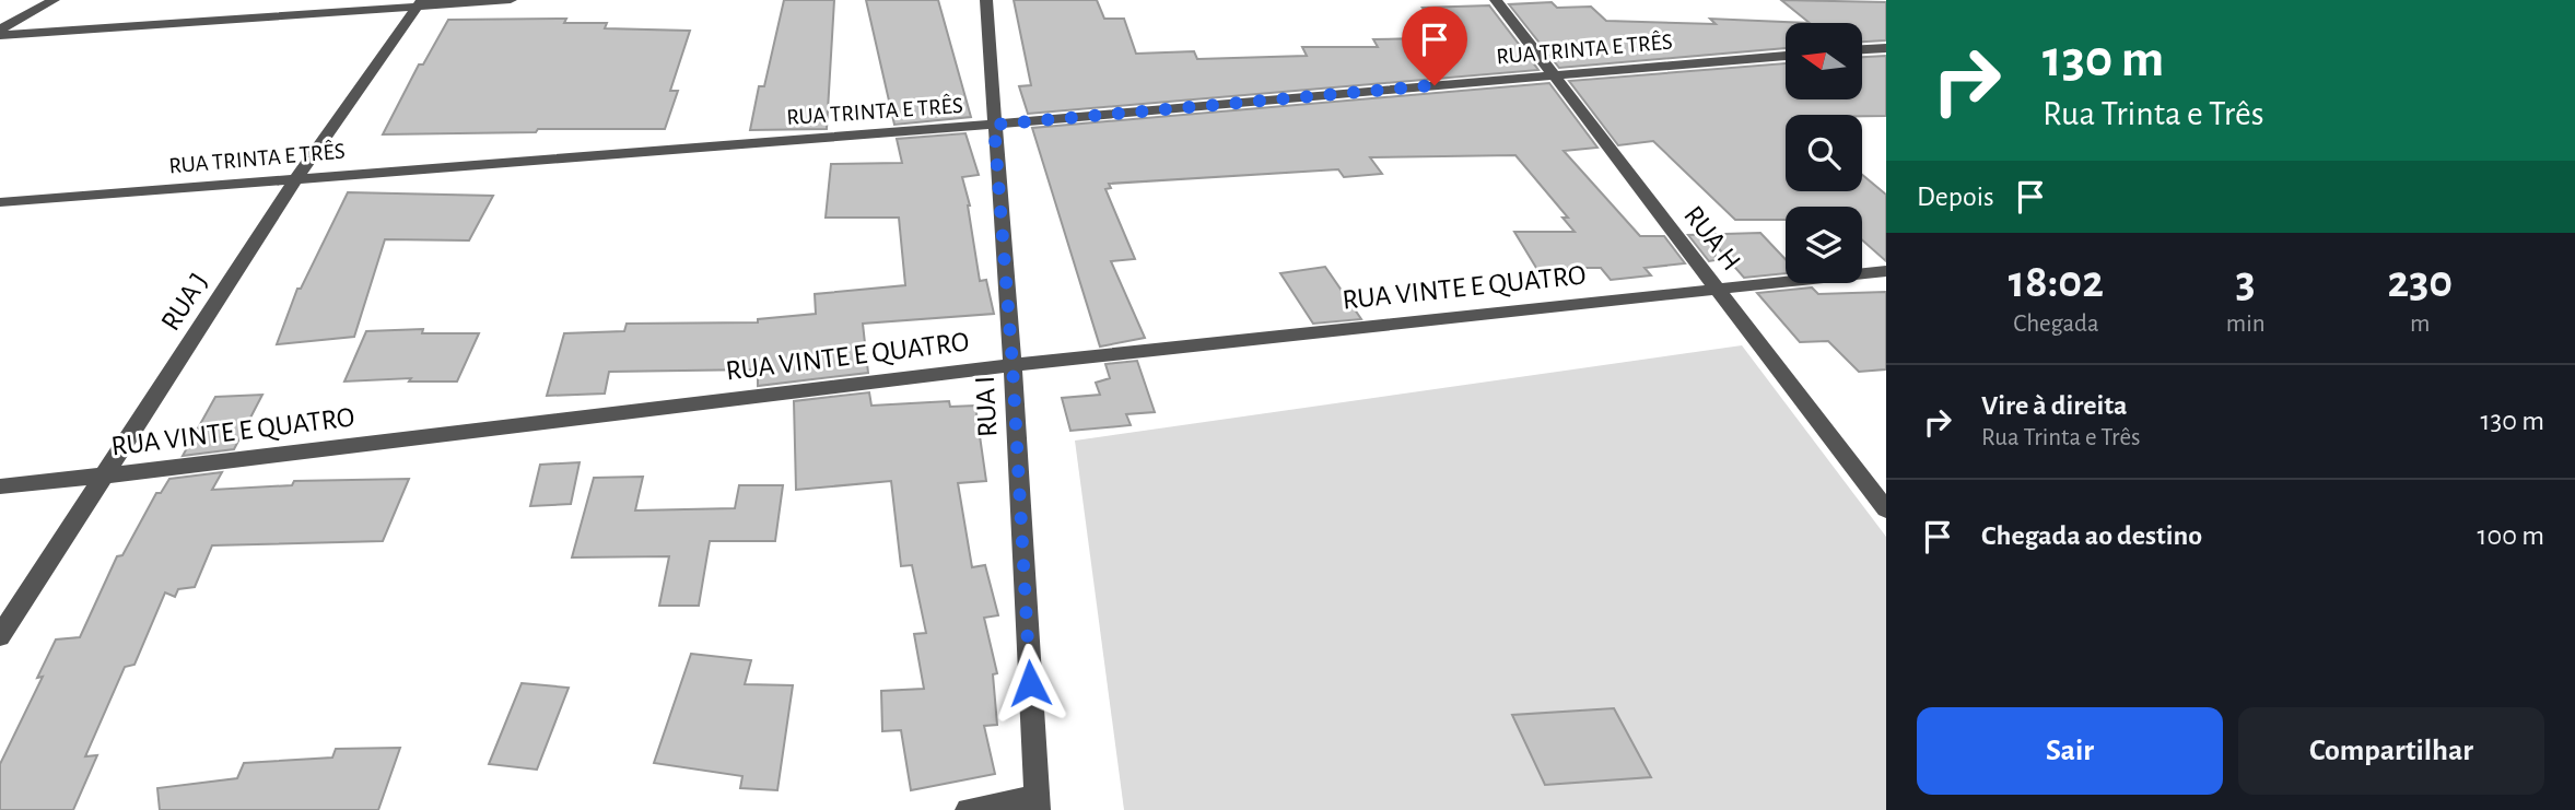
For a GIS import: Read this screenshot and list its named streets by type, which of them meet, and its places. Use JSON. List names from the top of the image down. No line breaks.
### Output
{"streets":{"street":["RUA TRINTA E TRÊS","RUA H","RUA VINTE E QUATRO","RUA J","RUA I"]},"crossings":[["RUA TRINTA E TRÊS","RUA H"],["RUA TRINTA E TRÊS","RUA J"],["RUA TRINTA E TRÊS","RUA I"],["RUA H","RUA VINTE E QUATRO"],["RUA VINTE E QUATRO","RUA J"],["RUA VINTE E QUATRO","RUA I"]],"north":"left","page":{"turn":["130 m","Rua Trinta e Três"],"then":"Depois","eta":["18:02","Chegada","3","min","230","m"],"list":[{"name":"Vire à direita","note":"Rua Trinta e Três","value":"130 m"},{"name":"Chegada ao destino","value":"100 m"}],"buttons":["Sair","Compartilhar"]}}
